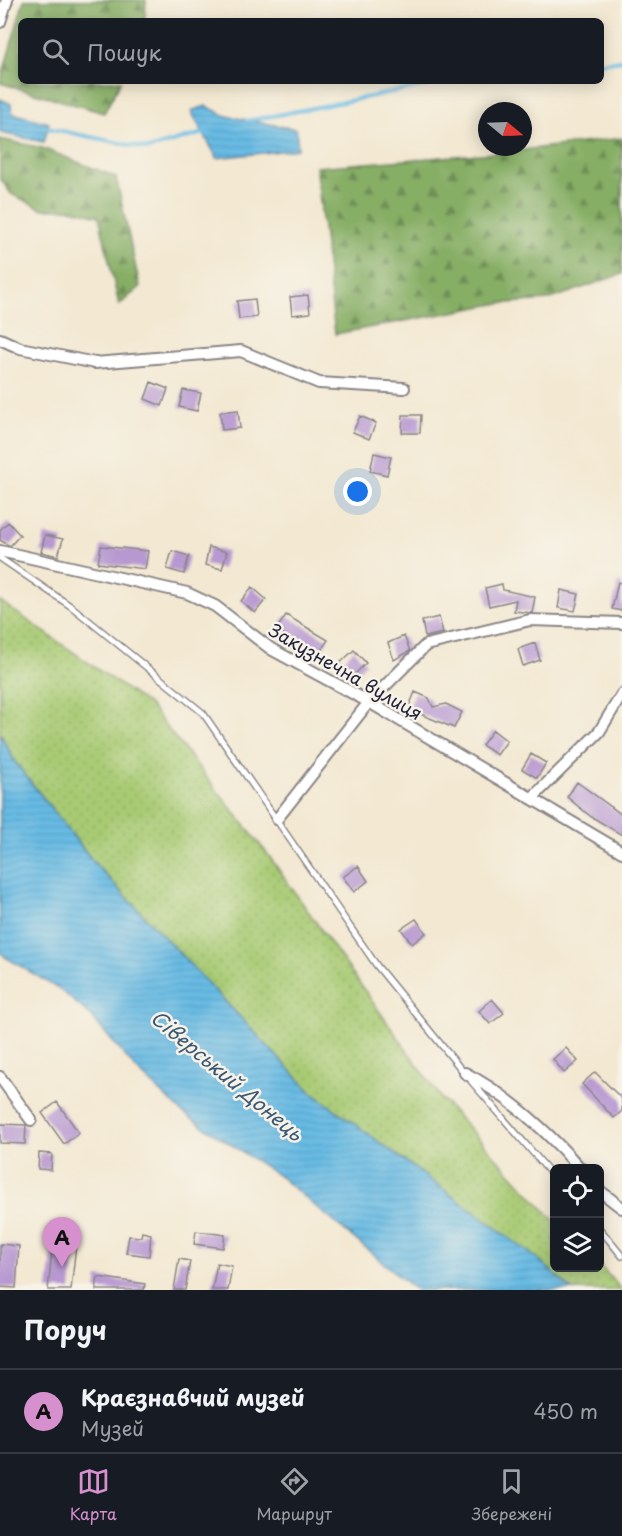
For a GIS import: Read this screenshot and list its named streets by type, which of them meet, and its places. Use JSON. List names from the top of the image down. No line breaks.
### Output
{"streets":{"street":["Закузнечна вулиця"]},"water":["Сіверський Донець"],"north":"right","page":{"search":"Пошук","pins":"A","heading":"Поруч","list":[{"mark":"A","name":"Краєзнавчий музей","note":"Музей","value":"450 m"}],"nav":["Карта","Маршрут","Збережені"]}}
